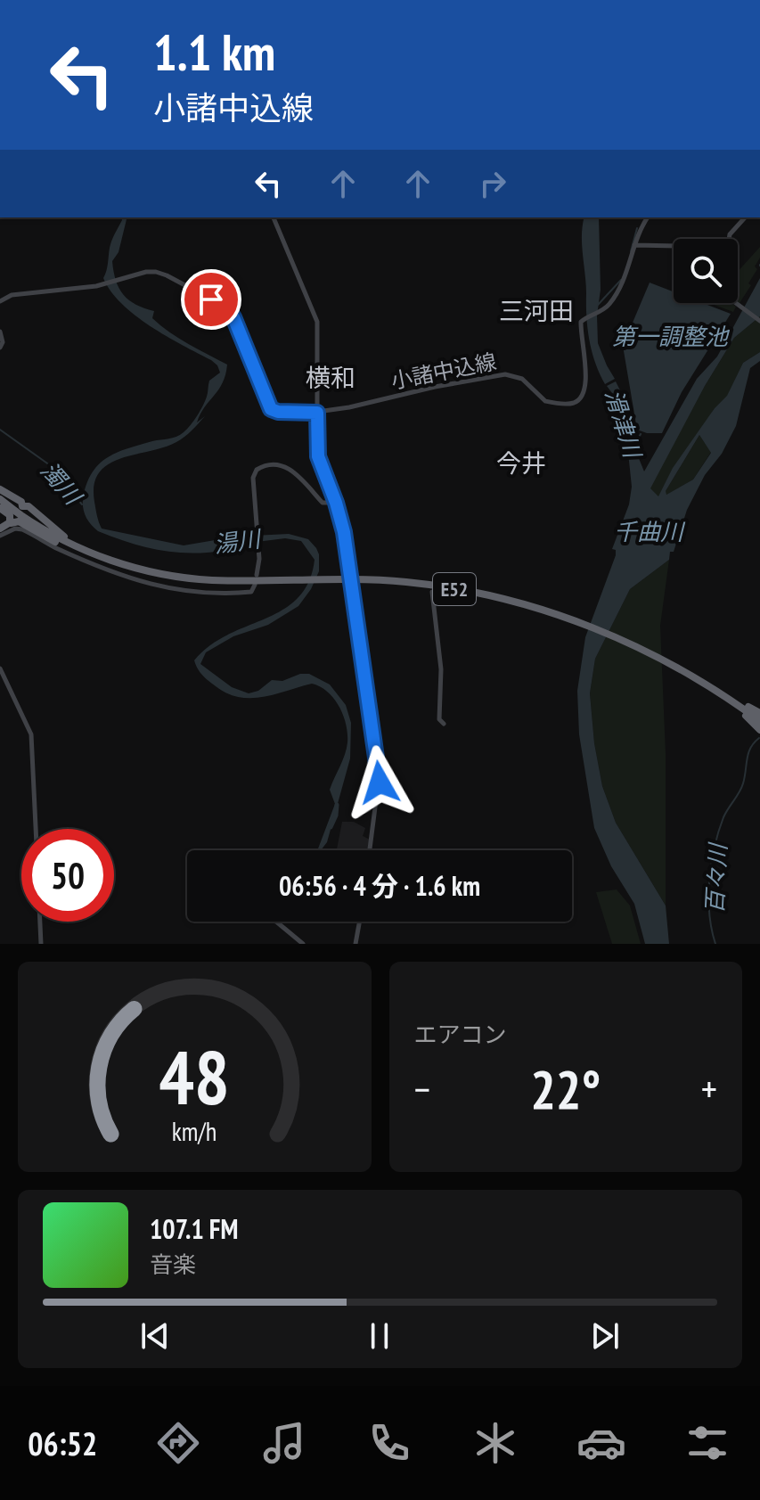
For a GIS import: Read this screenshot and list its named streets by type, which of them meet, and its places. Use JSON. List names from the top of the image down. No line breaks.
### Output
{"streets":{"highway":["E52"],"main road":["小諸中込線"]},"districts":["三河田","横和","今井"],"water":["第一調整池","滑津川","濁川","千曲川","湯川","百々川"],"page":{"turn":["1.1 km","小諸中込線"],"limit":"50","trip":"06:56 · 4 分 · 1.6 km","tile":"エアコン","heat":["−","22°","+"],"song":["107.1 FM","音楽"],"tabs":"06:52","gauge":["48","km/h"]}}
